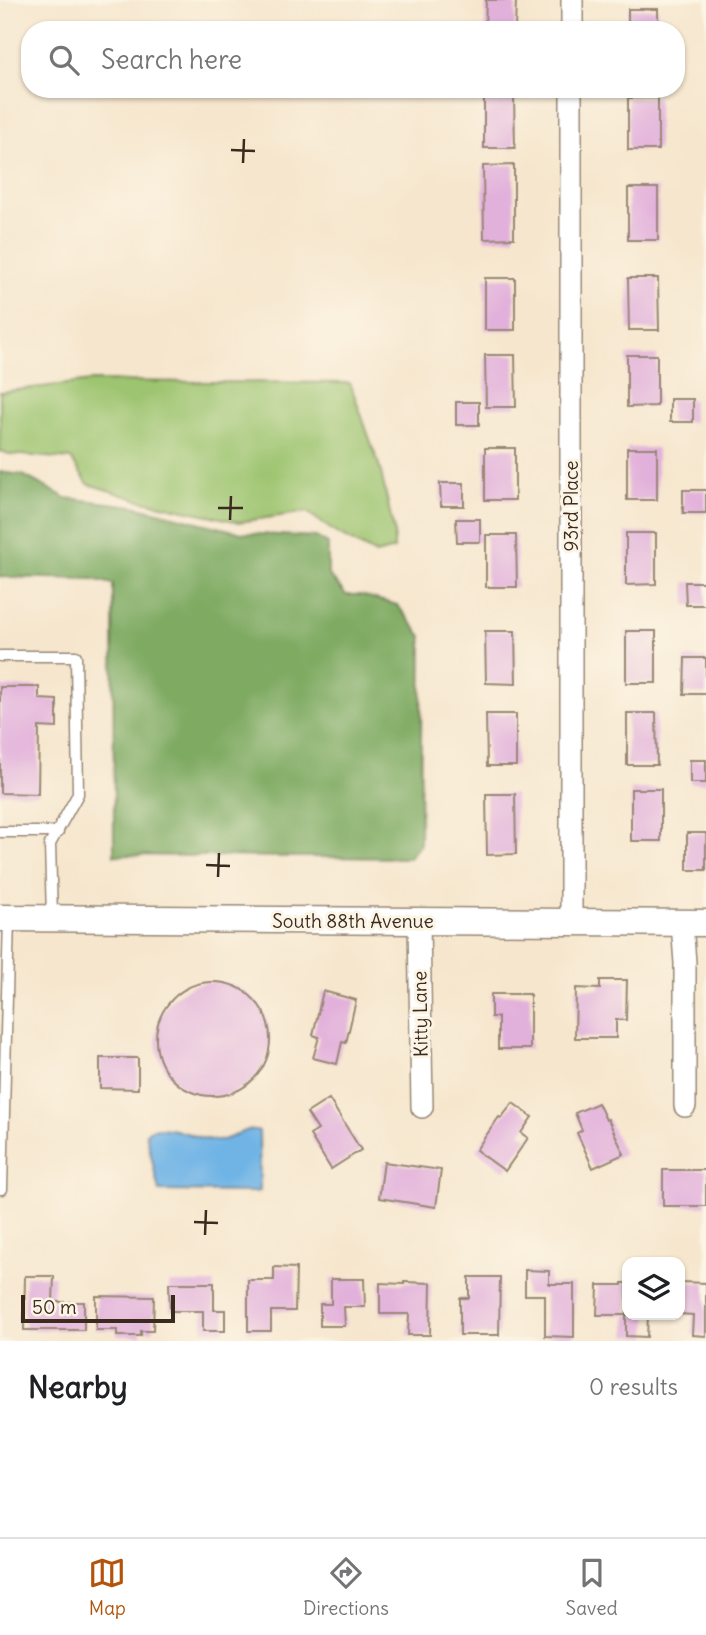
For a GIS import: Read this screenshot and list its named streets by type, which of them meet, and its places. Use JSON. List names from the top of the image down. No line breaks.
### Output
{"streets":{"street":["93rd Place","South 88th Avenue","Kitty Lane"]},"crossings":[["93rd Place","South 88th Avenue"],["South 88th Avenue","Kitty Lane"]],"scale_bar":"50 m","page":{"search":"Search here","scale":"50 m","heading":["Nearby","0 results"],"nav":["Map","Directions","Saved"]}}
